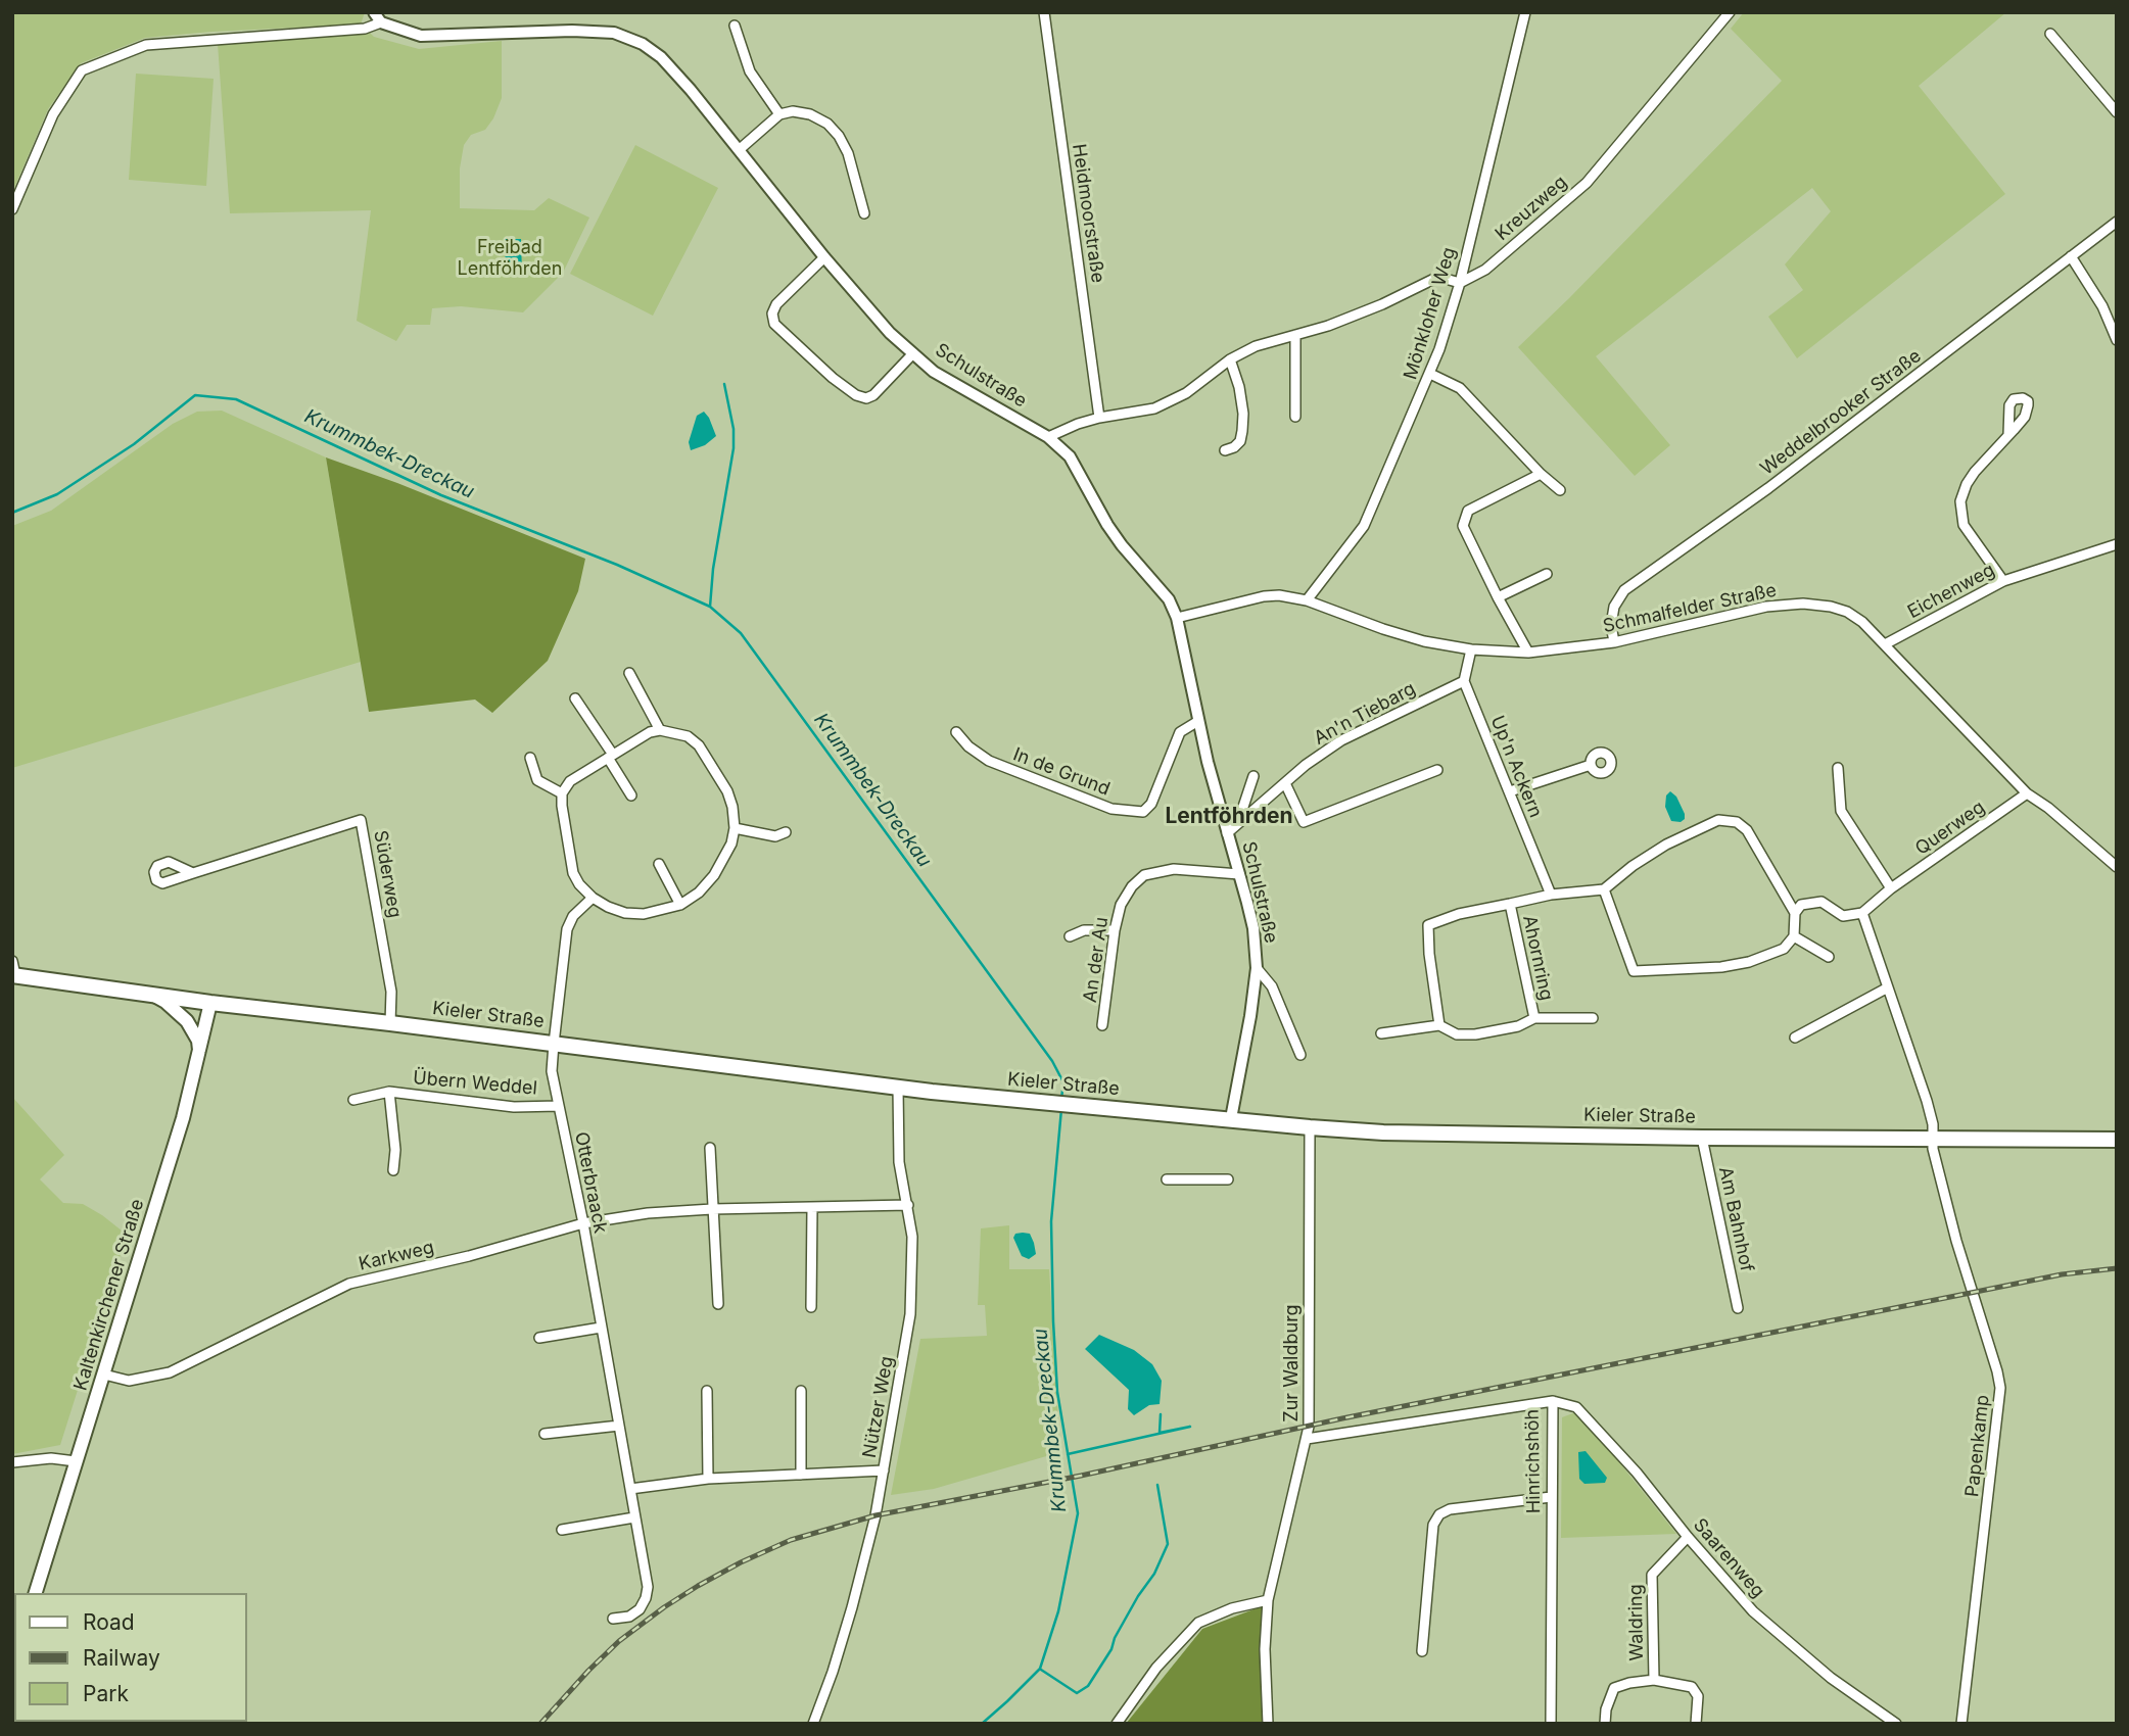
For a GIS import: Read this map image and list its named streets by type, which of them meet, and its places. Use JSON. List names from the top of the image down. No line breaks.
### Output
{"streets":{"main road":["Kieler Straße","Kaltenkirchener Straße"],"street":["Kreuzweg","Heidmoorstraße","Mönkloher Weg","Schulstraße","Weddelbrooker Straße","Eichenweg","Schmalfelder Straße","An'n Tiebarg","Up'n Ackern","In de Grund","Querweg","Süderweg","Ahornring","An der Au","Übern Weddel","Otterbraack","Am Bahnhof","Karkweg","Zur Waldburg","Nützer Weg","Papenkamp","Hinrichshöh","Saarenweg","Waldring"]},"crossings":[["Kreuzweg","Mönkloher Weg"],["Mönkloher Weg","Schmalfelder Straße"],["Schulstraße","Schmalfelder Straße"],["Schulstraße","An'n Tiebarg"],["Schulstraße","In de Grund"],["Schulstraße","An der Au"],["Schulstraße","Kieler Straße"],["Weddelbrooker Straße","Schmalfelder Straße"],["Eichenweg","Schmalfelder Straße"],["Schmalfelder Straße","Querweg"],["An'n Tiebarg","Up'n Ackern"],["Up'n Ackern","Ahornring"],["Süderweg","Kieler Straße"],["Kieler Straße","Otterbraack"],["Kieler Straße","Am Bahnhof"],["Kieler Straße","Kaltenkirchener Straße"],["Kieler Straße","Zur Waldburg"],["Kieler Straße","Nützer Weg"],["Kieler Straße","Papenkamp"],["Übern Weddel","Otterbraack"],["Otterbraack","Karkweg"],["Karkweg","Kaltenkirchener Straße"],["Karkweg","Nützer Weg"],["Zur Waldburg","Hinrichshöh"],["Hinrichshöh","Saarenweg"],["Saarenweg","Waldring"]],"districts":["Lentföhrden"],"water":["Krummbek-Dreckau"],"parks":["Freibad Lentföhrden"],"legend":["Road","Railway","Park"]}
